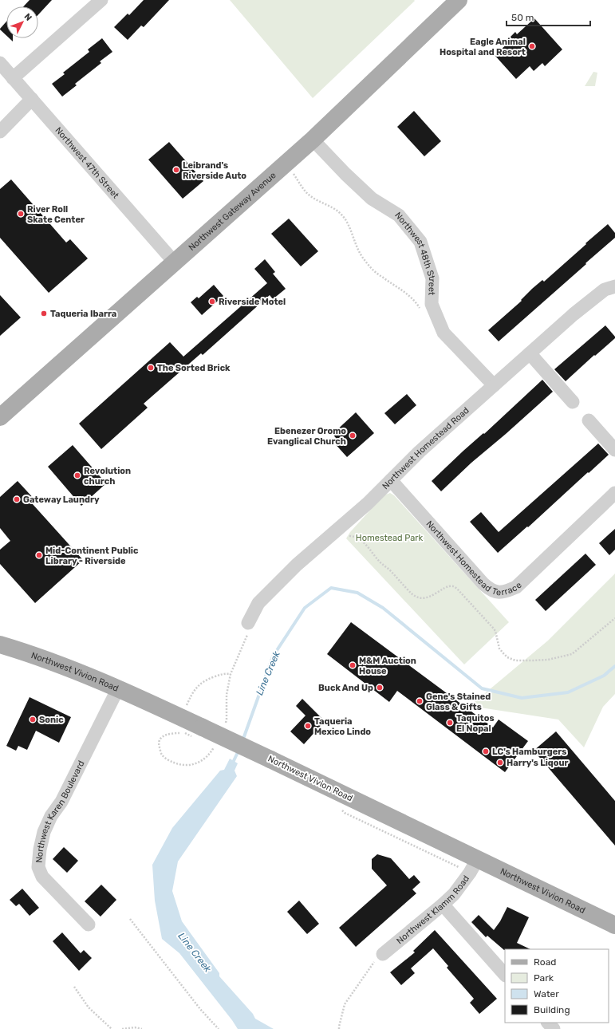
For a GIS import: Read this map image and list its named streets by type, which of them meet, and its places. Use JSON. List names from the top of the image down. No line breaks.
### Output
{"streets":{"main road":["Northwest Gateway Avenue","Northwest Vivion Road"],"street":["Northwest 47th Street","Northwest 48th Street","Northwest Homestead Road","Northwest Homestead Terrace","Northwest Karen Boulevard","Northwest Klamm Road"]},"crossings":[["Northwest 47th Street","Northwest Gateway Avenue"],["Northwest Gateway Avenue","Northwest 48th Street"],["Northwest 48th Street","Northwest Homestead Road"],["Northwest Homestead Road","Northwest Homestead Terrace"],["Northwest Vivion Road","Northwest Karen Boulevard"],["Northwest Vivion Road","Northwest Klamm Road"]],"water":["Line Creek"],"parks":["Homestead Park"],"places":["Eagle Animal Hospital and Resort","Leibrand's Riverside Auto","River Roll Skate Center","Riverside Motel","Taqueria Ibarra","The Sorted Brick","Ebenezer Oromo Evanglical Church","Revolution church","Gateway Laundry","Mid-Continent Public Library - Riverside","M&M Auction House","Buck And Up","Gene's Stained Glass & Gifts","Sonic","Taquitos El Nopal","Taqueria Mexico Lindo","LC's Hamburgers","Harry's Liqour"],"legend":["Road","Park","Water","Building"],"scale_bar":"50 m","north":"top right"}
